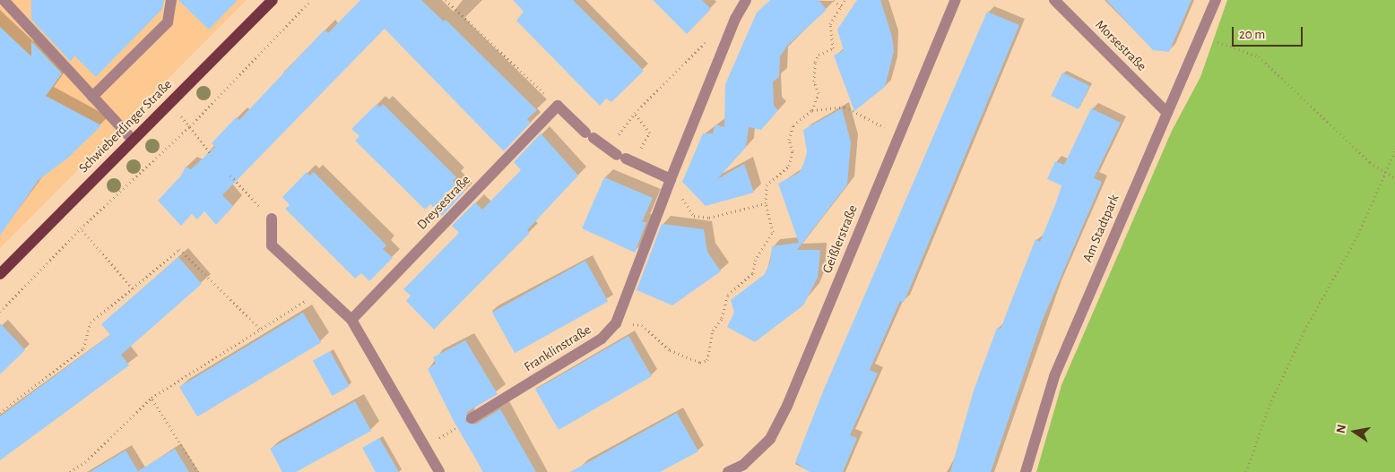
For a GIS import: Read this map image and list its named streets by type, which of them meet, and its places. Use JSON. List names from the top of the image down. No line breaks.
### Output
{"streets":{"main road":["Schwieberdinger Straße"],"street":["Morsestraße","Dreysestraße","Am Stadtpark","Geißlerstraße","Franklinstraße"]},"crossings":[["Morsestraße","Am Stadtpark"]],"scale_bar":"20 m","north":"left"}
